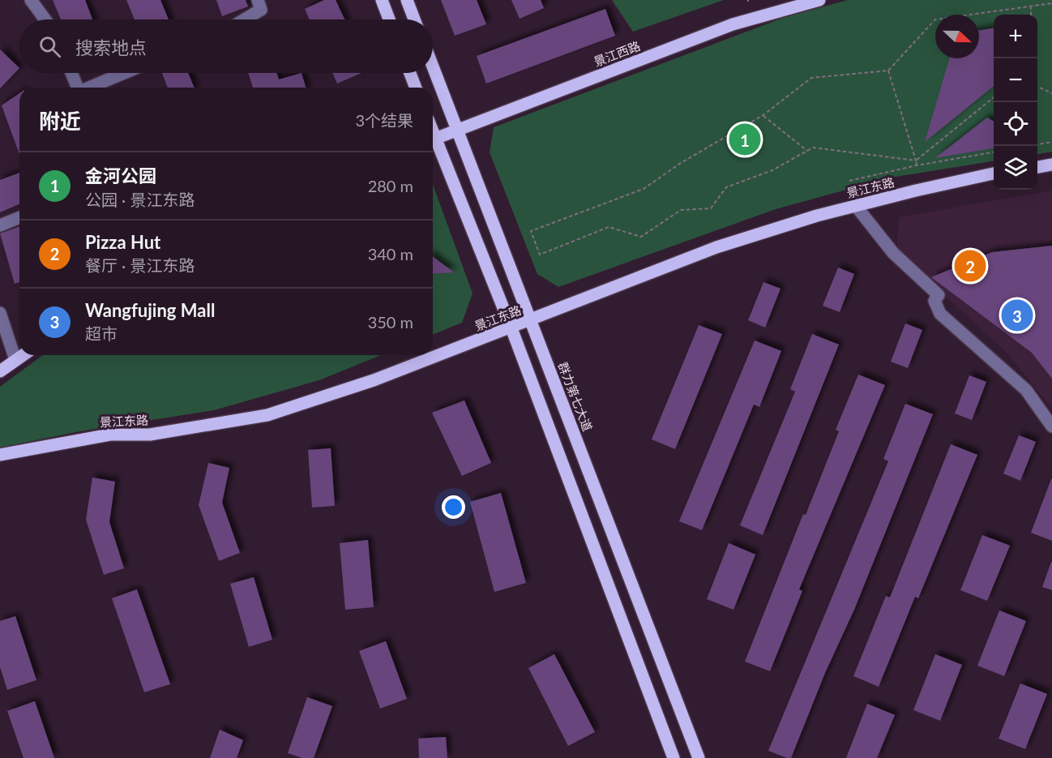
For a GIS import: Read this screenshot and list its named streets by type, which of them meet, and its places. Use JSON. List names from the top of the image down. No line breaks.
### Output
{"streets":{"main road":["景江西路","景江东路","群力第七大道"]},"crossings":[["景江西路","群力第七大道"],["景江东路","群力第七大道"]],"north":"right","page":{"map_buttons":["+","−"],"search":"搜索地点","heading":["附近","3个结果"],"pins":["1","2","3"],"list":[{"mark":"1","name":"金河公园","note":"公园 · 景江东路","value":"280 m"},{"mark":"2","name":"Pizza Hut","note":"餐厅 · 景江东路","value":"340 m"},{"mark":"3","name":"Wangfujing Mall","note":"超市","value":"350 m"}]}}
